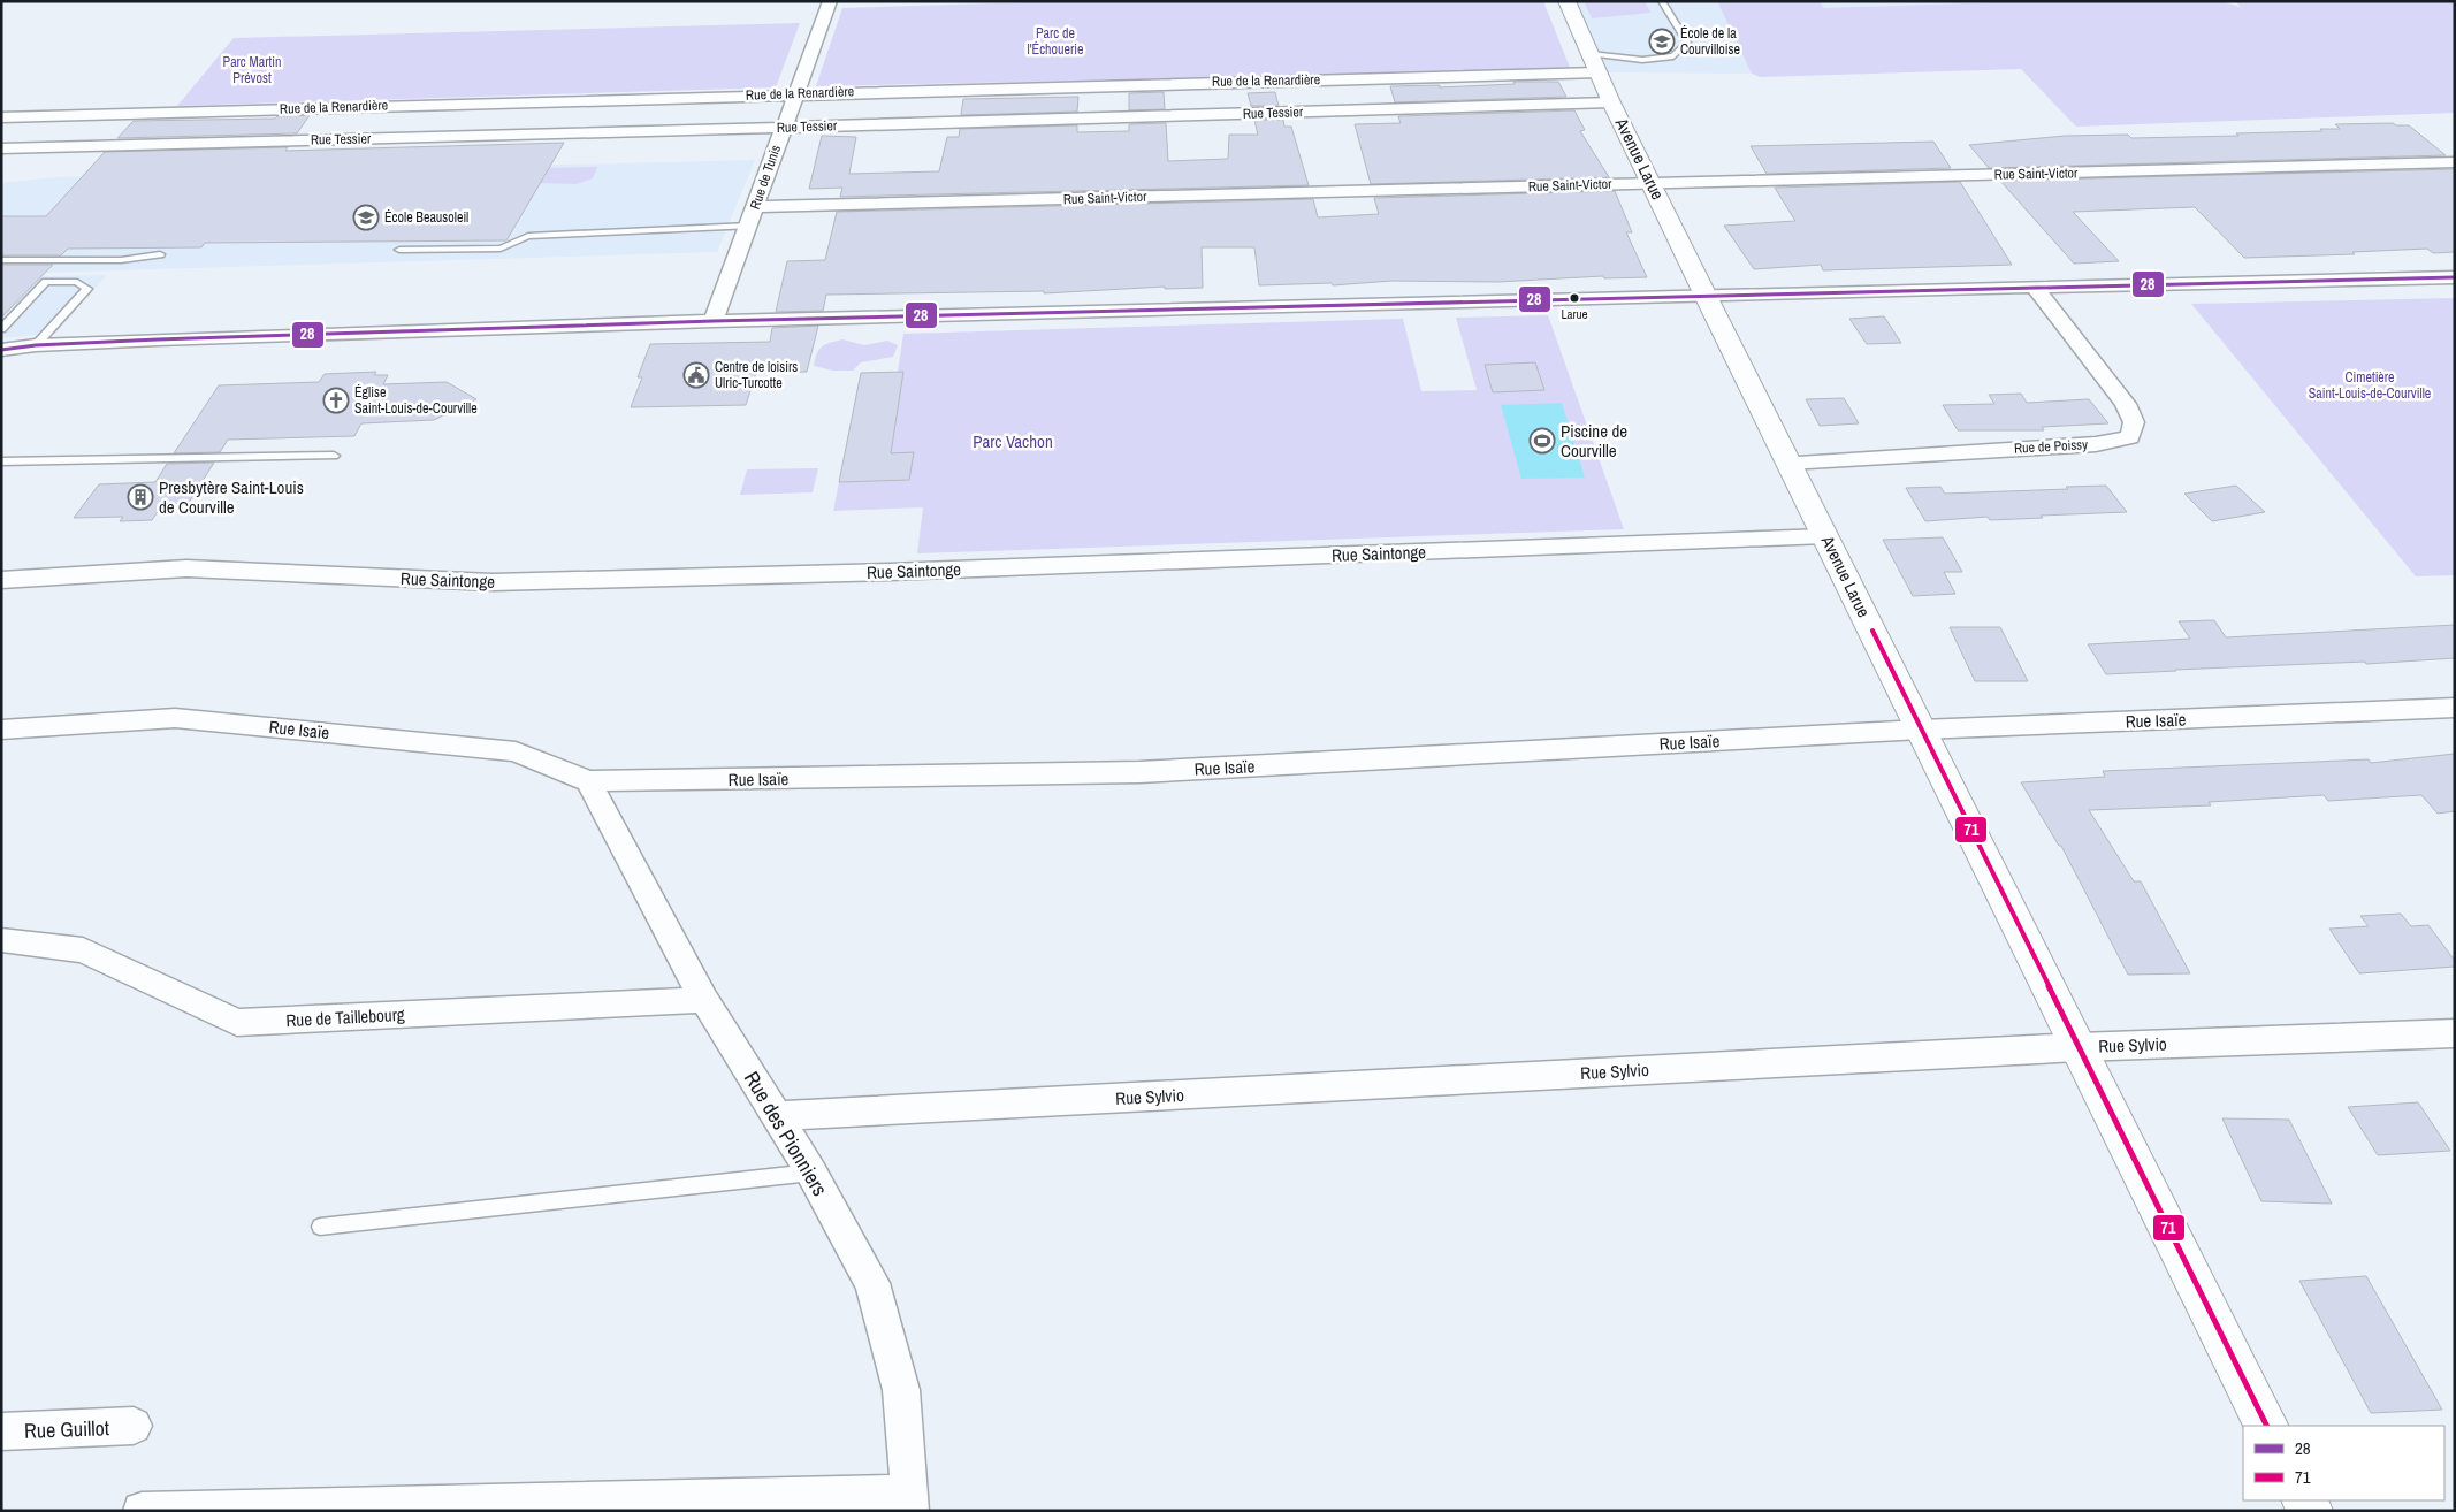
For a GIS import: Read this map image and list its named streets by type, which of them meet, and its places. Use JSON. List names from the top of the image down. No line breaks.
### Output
{"streets":{"street":["Rue de la Renardière","Rue Tessier","Avenue Larue","Rue Saint-Victor","Rue de Tunis","Rue de Poissy","Rue Saintonge","Rue Isaïe","Rue de Taillebourg","Rue Sylvio","Rue des Pionniers","Rue Guillot"]},"crossings":[["Rue de la Renardière","Avenue Larue"],["Rue de la Renardière","Rue de Tunis"],["Rue Tessier","Avenue Larue"],["Rue Tessier","Rue de Tunis"],["Avenue Larue","Rue Saint-Victor"],["Avenue Larue","Rue de Poissy"],["Avenue Larue","Rue Saintonge"],["Avenue Larue","Rue Isaïe"],["Avenue Larue","Rue Sylvio"],["Rue Saint-Victor","Rue de Tunis"],["Rue Isaïe","Rue des Pionniers"],["Rue de Taillebourg","Rue des Pionniers"],["Rue Sylvio","Rue des Pionniers"]],"parks":["Parc de l'Échouerie","Parc Martin Prévost","Cimetière Saint-Louis-de-Courville","Parc Vachon"],"places":{"school or university":["École de la Courvilloise","École Beausoleil"],"other":["Larue"],"public building":["Centre de loisirs Ulric-Turcotte"],"church":["Église Saint-Louis-de-Courville"],"sports":["Piscine de Courville"],"building":["Presbytère Saint-Louis de Courville"]},"lines":["transit line 28","transit line 71"],"legend":["28","71"]}
